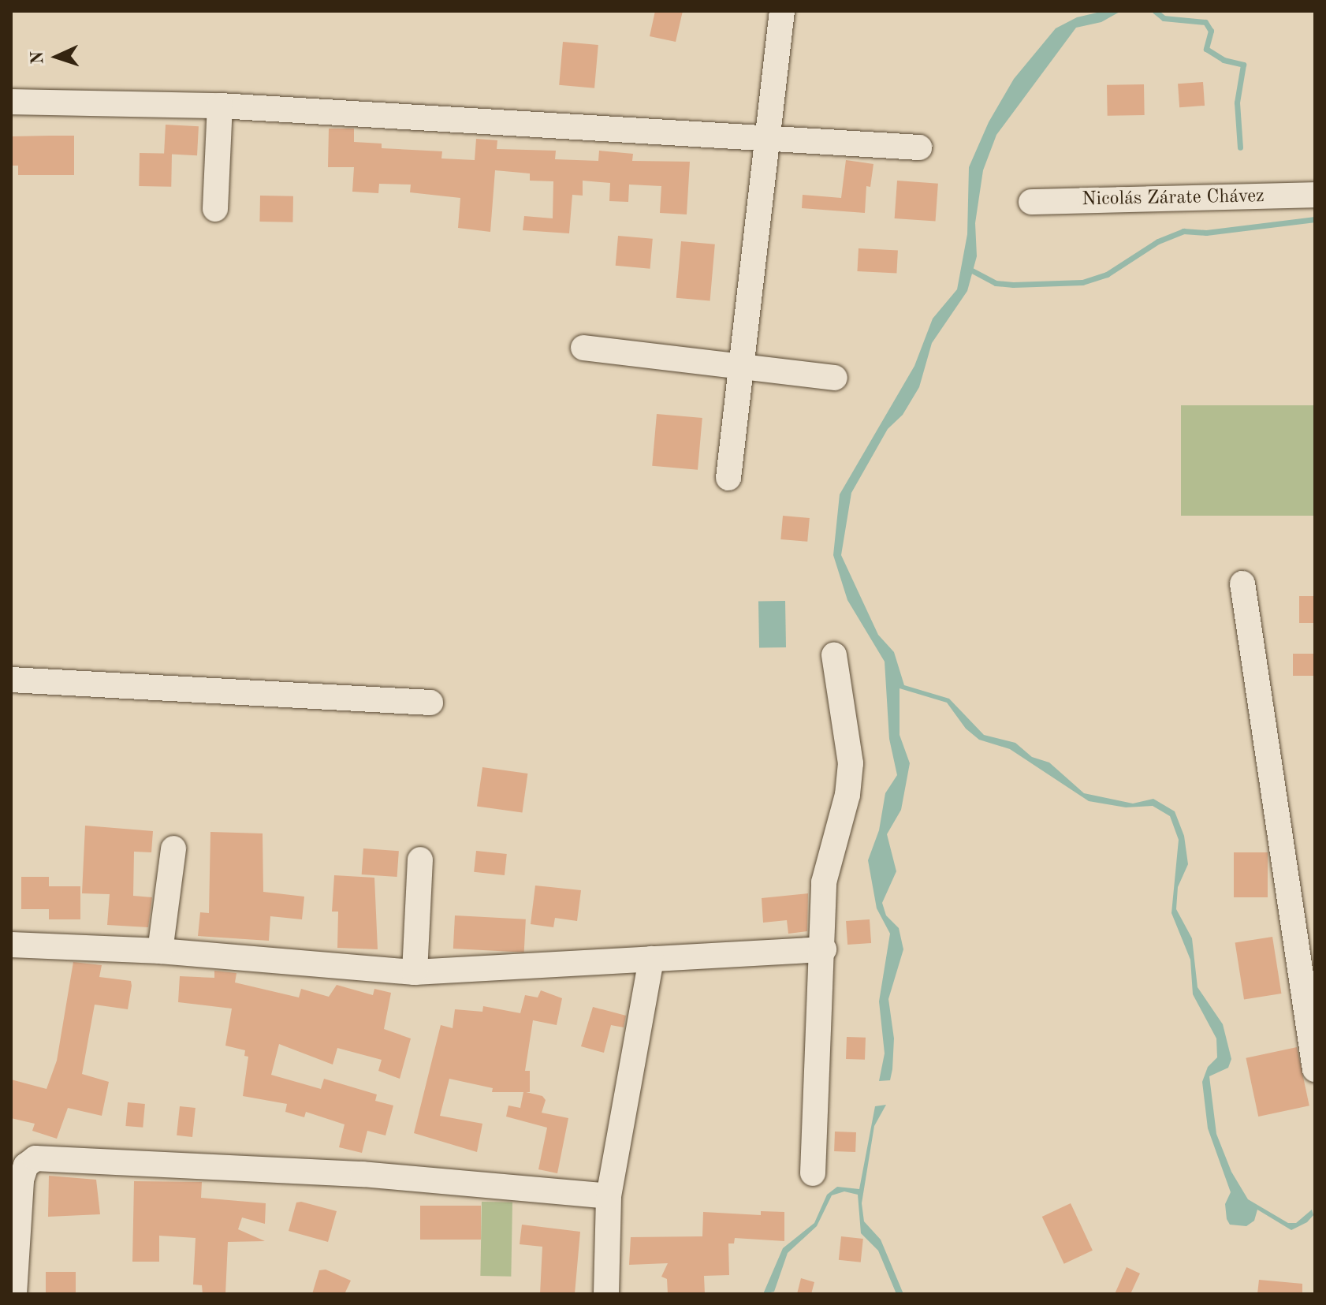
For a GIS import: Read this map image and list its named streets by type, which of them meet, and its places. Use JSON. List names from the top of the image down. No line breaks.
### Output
{"streets":{"street":["Nicolás Zárate Chávez"]},"north":"left"}
